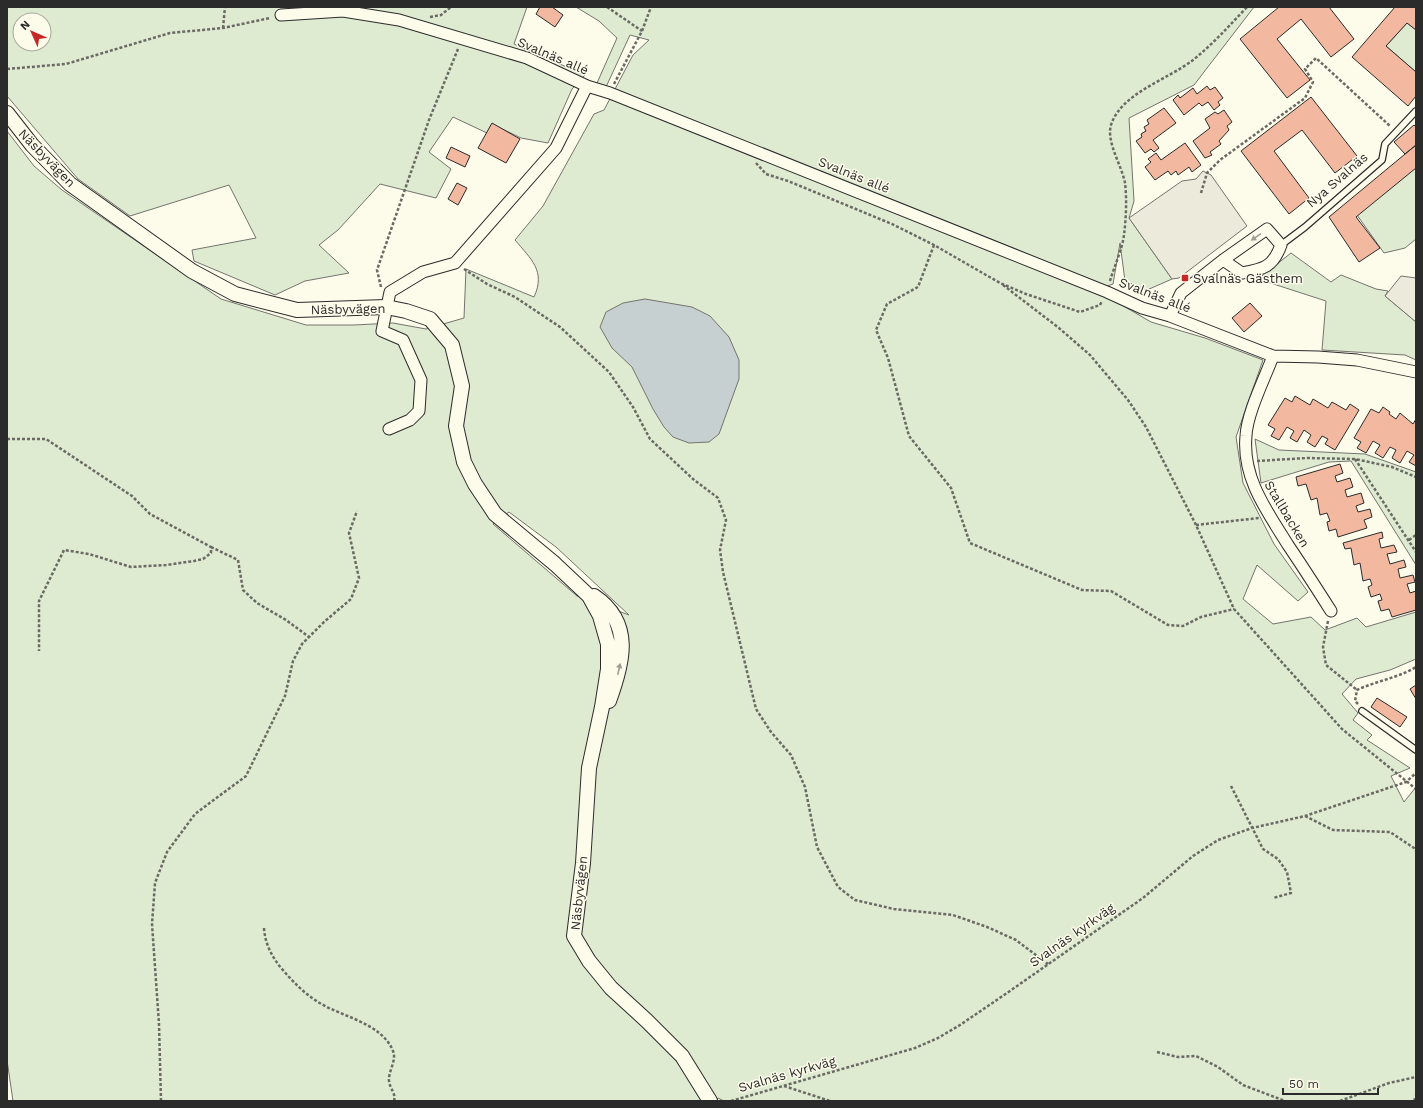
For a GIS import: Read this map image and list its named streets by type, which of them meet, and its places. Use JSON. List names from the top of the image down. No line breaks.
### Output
{"streets":{"street":["Svalnäs allé","Näsbyvägen","Nya Svalnäs","Stallbacken"],"path":["Svalnäs kyrkväg"]},"crossings":[["Svalnäs allé","Stallbacken"]],"places":{"transit":["Svalnäs Gästhem"]},"scale_bar":"50 m","north":"top left"}
